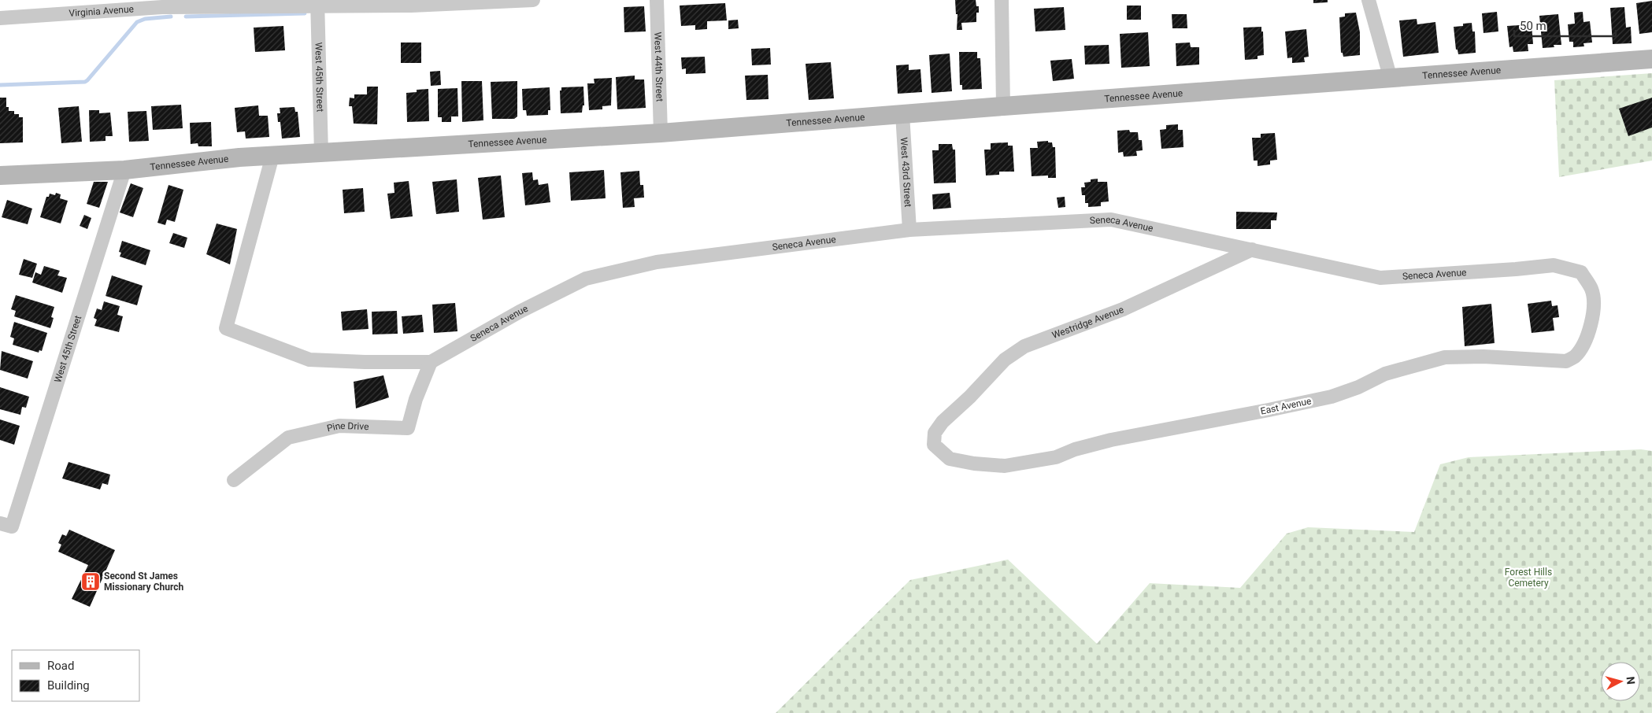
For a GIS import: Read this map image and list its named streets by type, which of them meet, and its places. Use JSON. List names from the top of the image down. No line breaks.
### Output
{"streets":{"street":["Virginia Avenue","West 44th Street","Tennessee Avenue","West 45th Street","West 43rd Street","Seneca Avenue","Westridge Avenue","East Avenue","Pine Drive"]},"crossings":[["Virginia Avenue","West 45th Street"],["West 44th Street","Tennessee Avenue"],["Tennessee Avenue","West 45th Street"],["Tennessee Avenue","West 43rd Street"],["Tennessee Avenue","Seneca Avenue"],["West 43rd Street","Seneca Avenue"],["Seneca Avenue","Westridge Avenue"],["Seneca Avenue","East Avenue"],["Seneca Avenue","Pine Drive"],["Westridge Avenue","East Avenue"]],"parks":["Forest Hills Cemetery"],"places":{"building":["Second St James Missionary Church"]},"legend":["Road","Building"],"scale_bar":"50 m","north":"right"}
